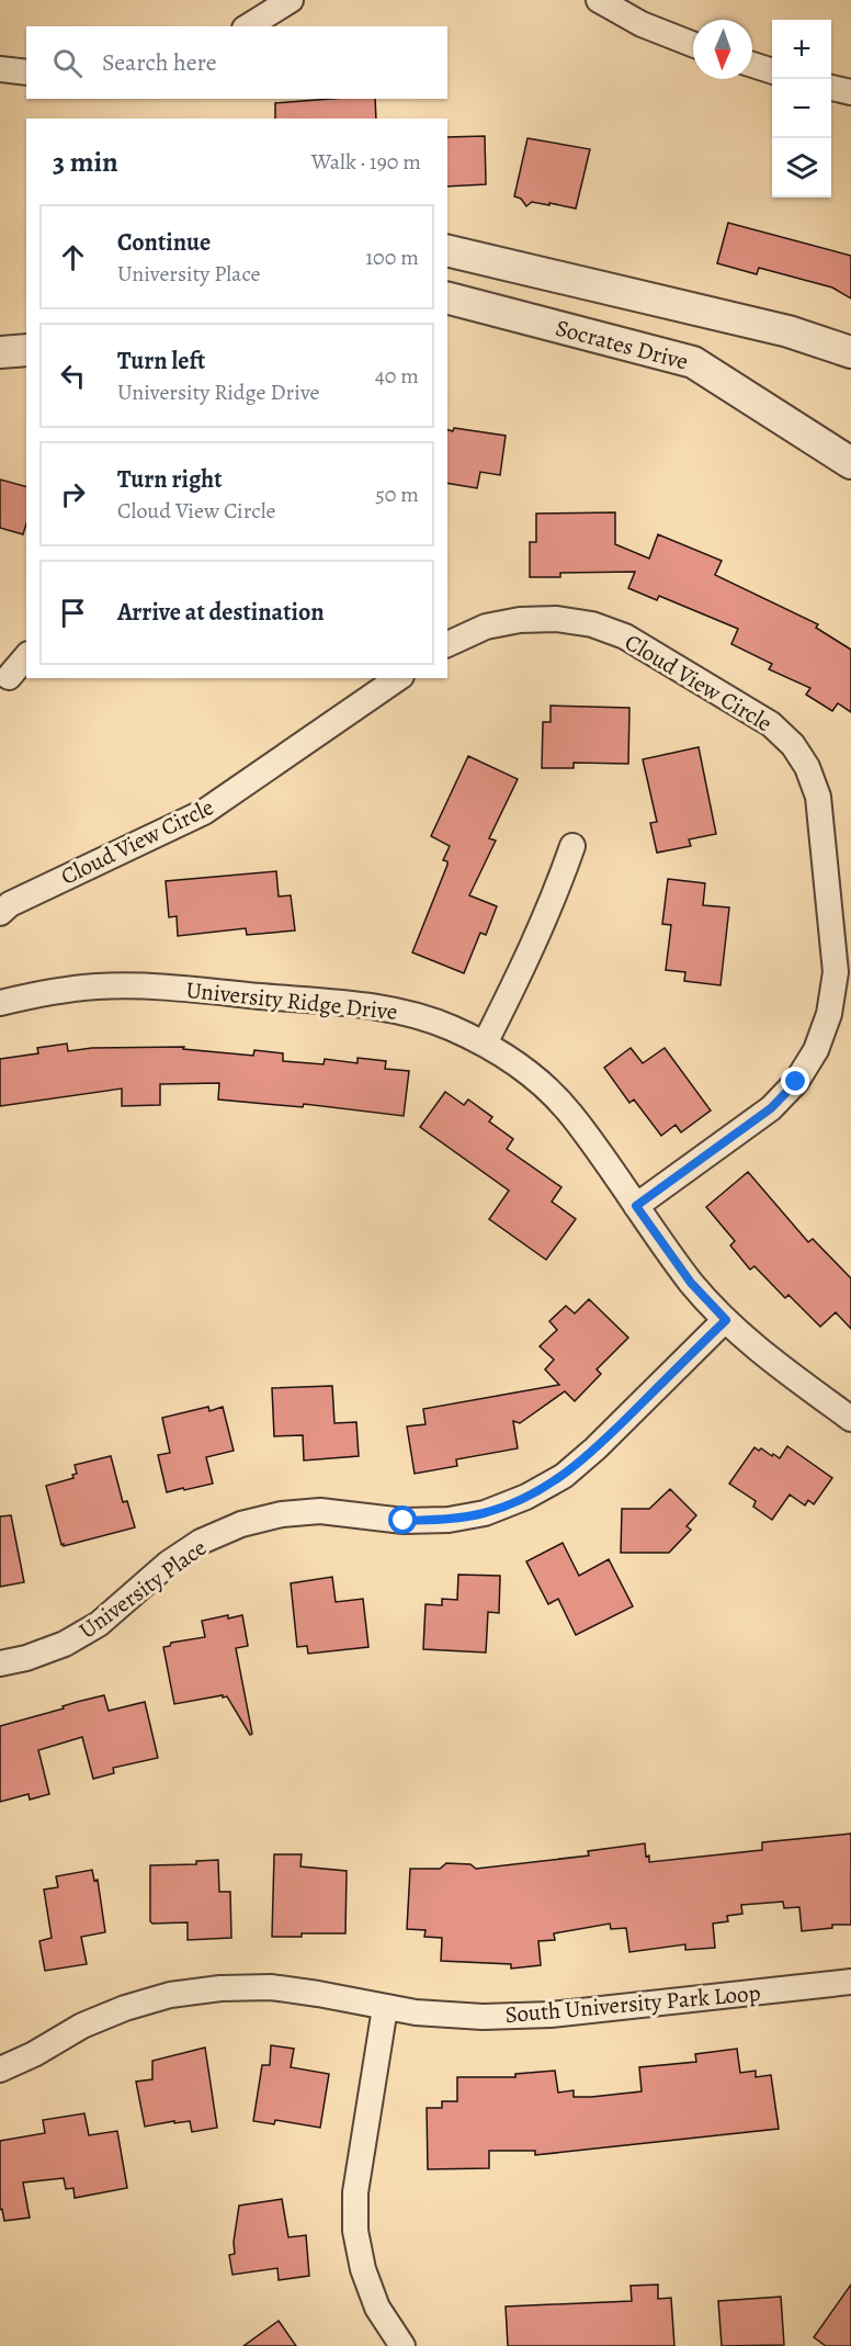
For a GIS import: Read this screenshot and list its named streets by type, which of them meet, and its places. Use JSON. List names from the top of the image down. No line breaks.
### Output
{"streets":{"street":["Socrates Drive","Cloud View Circle","University Ridge Drive","University Place","South University Park Loop"]},"crossings":[["Cloud View Circle","University Ridge Drive"],["University Ridge Drive","University Place"]],"north":"bottom","page":{"map_buttons":["+","−"],"search":"Search here","heading":["3 min","Walk · 190 m"],"list":[["Continue","University Place","100 m"],["Turn left","University Ridge Drive","40 m"],["Turn right","Cloud View Circle","50 m"],"Arrive at destination"]}}
